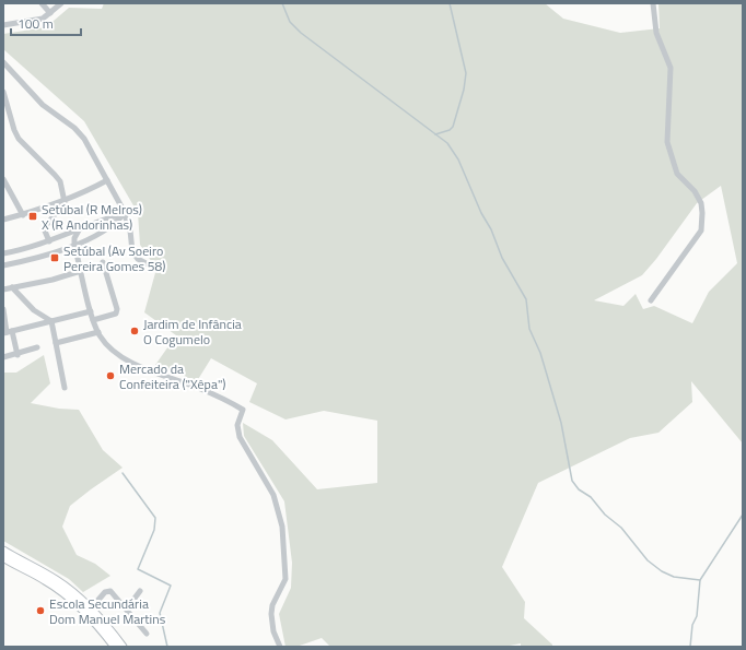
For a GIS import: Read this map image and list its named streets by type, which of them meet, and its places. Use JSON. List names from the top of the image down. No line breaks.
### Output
{"places":{"transit":["Setúbal (R Melros) X (R Andorinhas)","Setúbal (Av Soeiro Pereira Gomes 58)"],"other":["Jardim de Infância O Cogumelo","Mercado da Confeiteira (\"Xêpa\")","Escola Secundária Dom Manuel Martins"]},"scale_bar":"100 m"}
